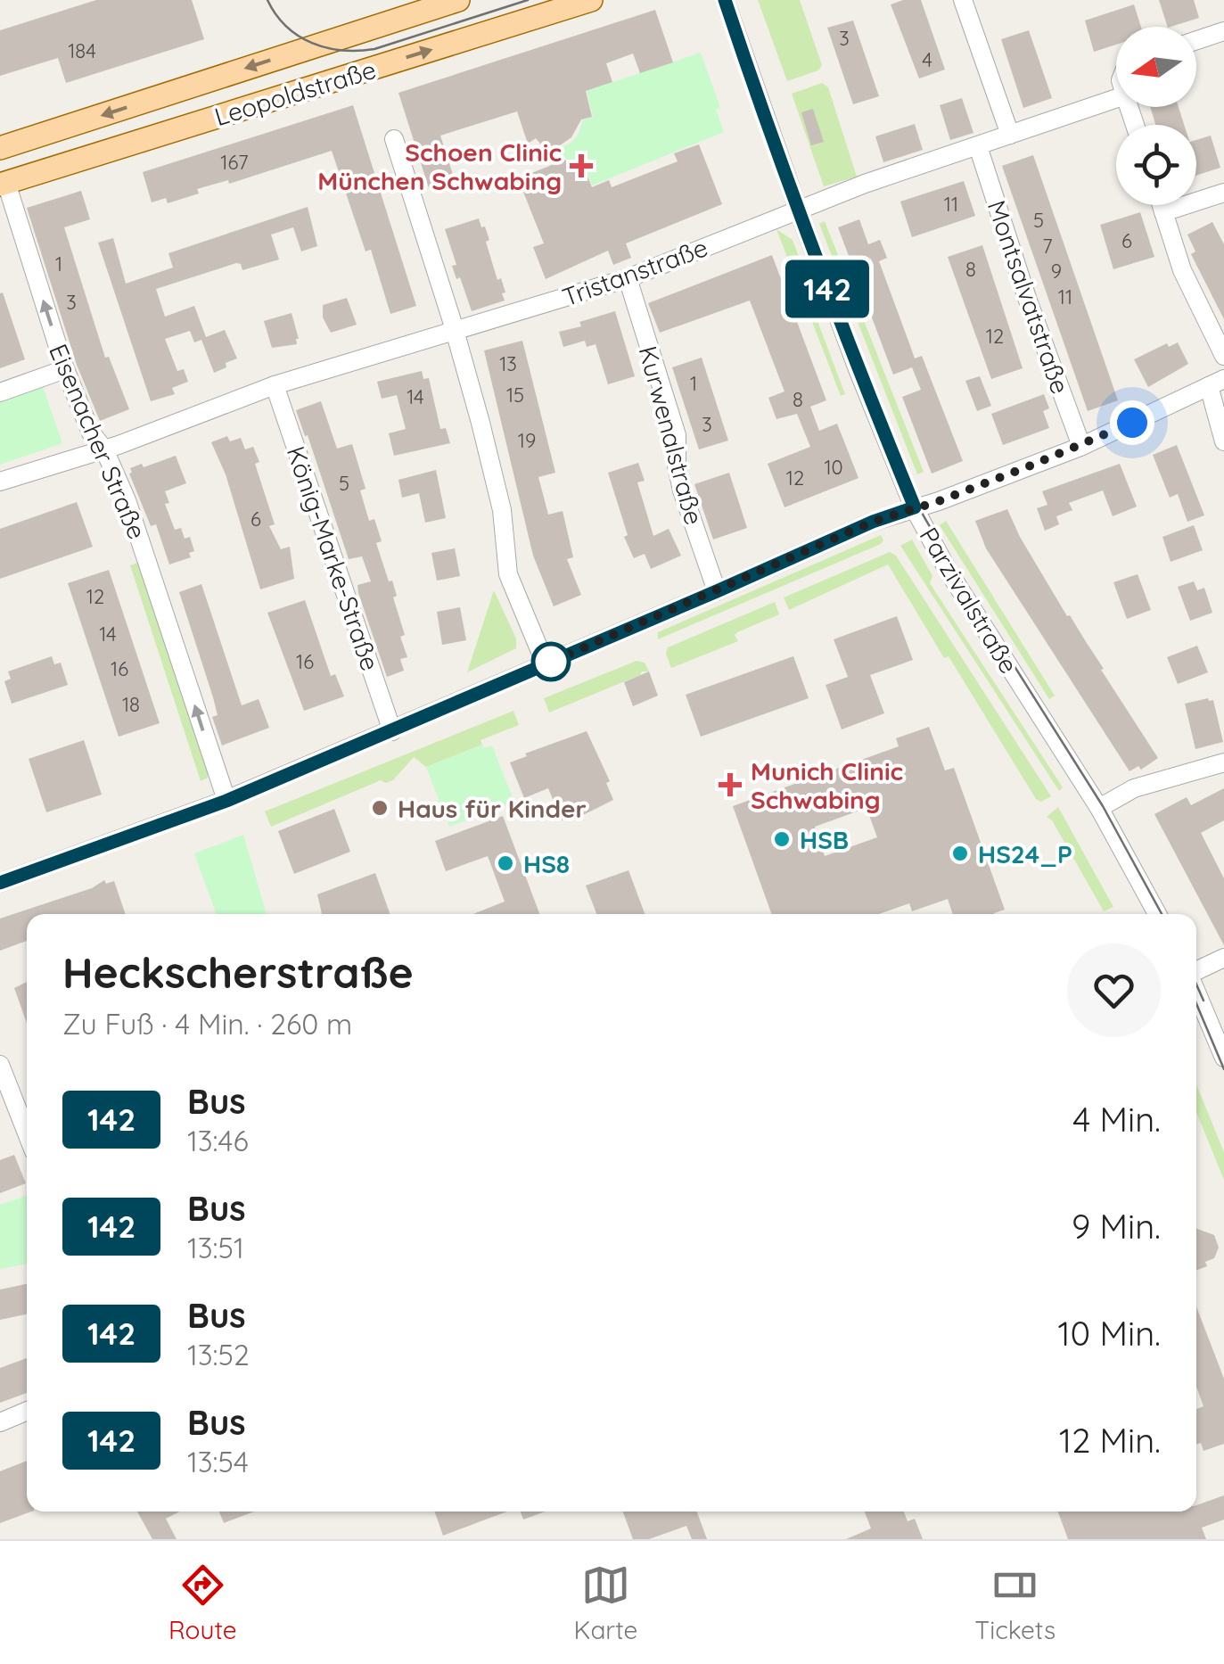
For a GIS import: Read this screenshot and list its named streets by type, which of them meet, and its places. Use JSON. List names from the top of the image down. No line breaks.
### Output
{"streets":{"main road":["Leopoldstraße"],"street":["Tristanstraße","Montsalvatstraße","Kurwenalstraße","Eisenacher Straße","König-Marke-Straße","Parzivalstraße"]},"crossings":[["Leopoldstraße","Eisenacher Straße"],["Tristanstraße","Montsalvatstraße"],["Tristanstraße","Kurwenalstraße"],["Tristanstraße","Eisenacher Straße"],["Tristanstraße","König-Marke-Straße"],["Tristanstraße","Parzivalstraße"]],"one_way":["Eisenacher Straße"],"places":{"health":["Schoen Clinic München Schwabing","Munich Clinic Schwabing"],"other":["Haus für Kinder","HSB","HS24_P","HS8"]},"lines":["bus line 142"],"house_numbers":["3","184","4","167","11","5","6","7","1","8","9","11","3","12","13","1","15","14","8","3","19","10","12","5","6","12","14","16","16","18"],"north":"left","page":{"on_map":"142","heading":["Heckscherstraße","Zu Fuß · 4 Min. · 260 m"],"list":[{"mark":"142","name":"Bus","note":"13:46","value":"4 Min."},{"mark":"142","name":"Bus","note":"13:51","value":"9 Min."},{"mark":"142","name":"Bus","note":"13:52","value":"10 Min."},{"mark":"142","name":"Bus","note":"13:54","value":"12 Min."}],"tabs":["Route","Karte","Tickets"]}}
